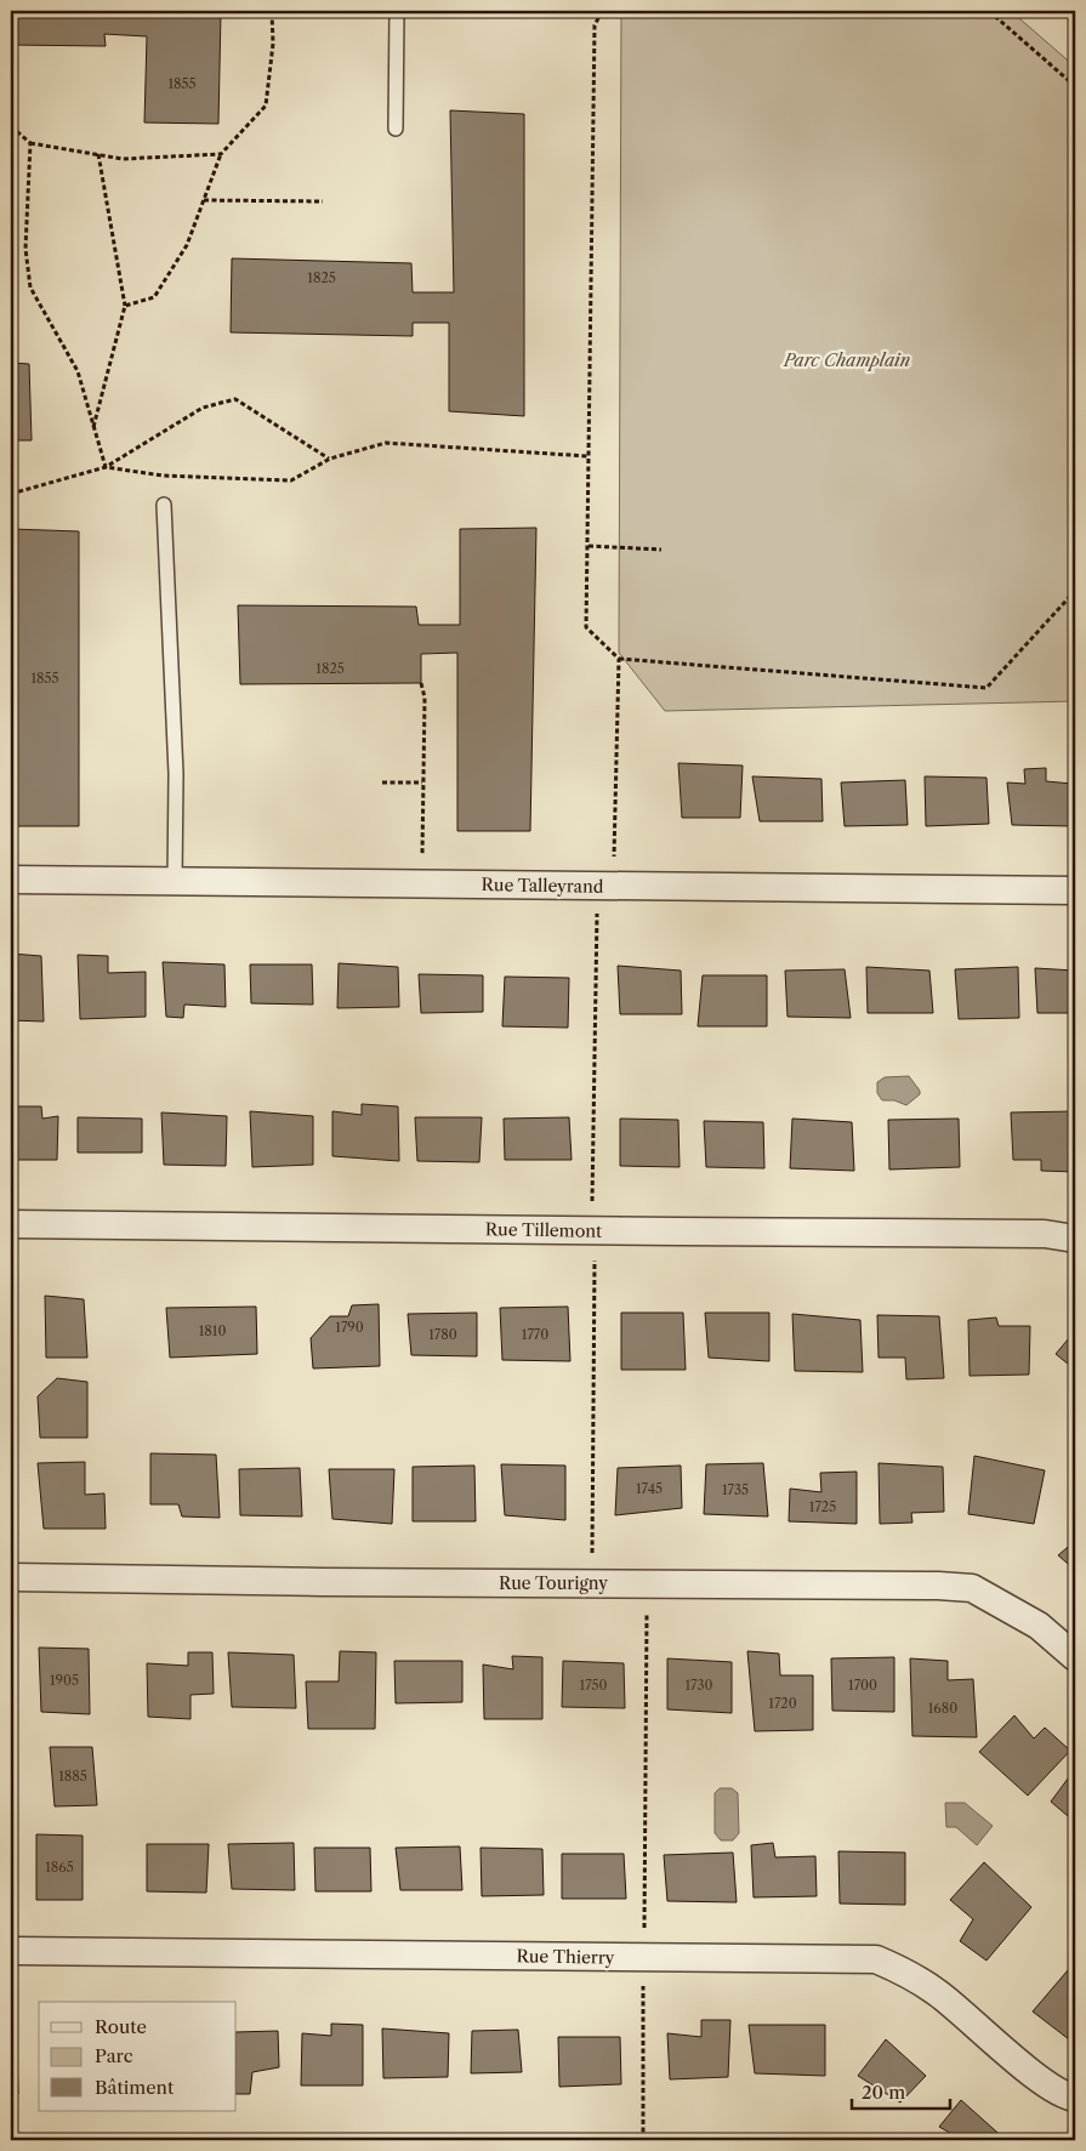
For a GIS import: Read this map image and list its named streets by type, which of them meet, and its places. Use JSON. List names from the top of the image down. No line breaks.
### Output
{"streets":{"street":["Rue Talleyrand","Rue Tillemont","Rue Tourigny","Rue Thierry"]},"parks":["Parc Champlain"],"house_numbers":["1855","1825","1825","1855","1790","1810","1780","1770","1745","1735","1725","1905","1750","1730","1700","1720","1680","1885","1865"],"legend":["Route","Parc","Bâtiment"],"scale_bar":"20 m"}
